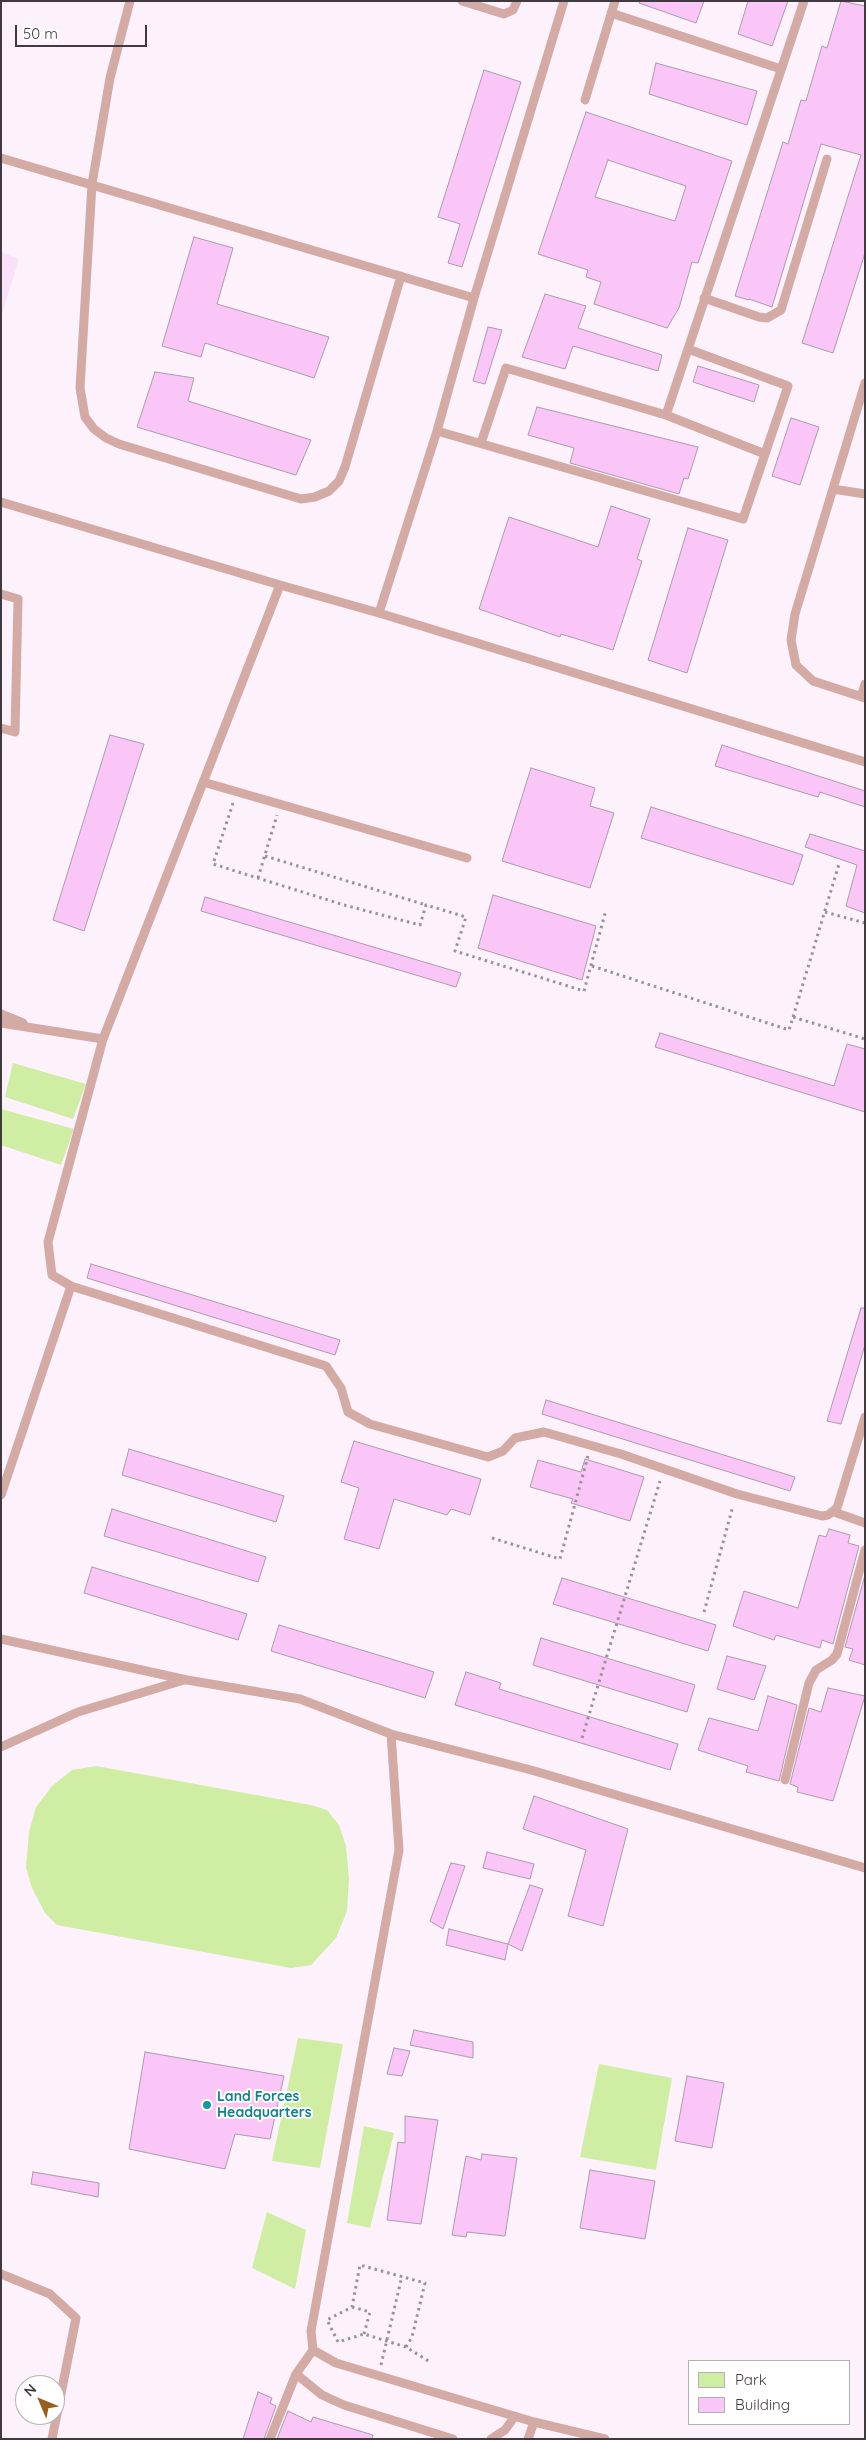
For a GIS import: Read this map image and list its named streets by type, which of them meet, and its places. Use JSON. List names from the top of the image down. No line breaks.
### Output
{"places":["Land Forces Headquarters"],"legend":["Park","Building"],"scale_bar":"50 m","north":"top left"}
